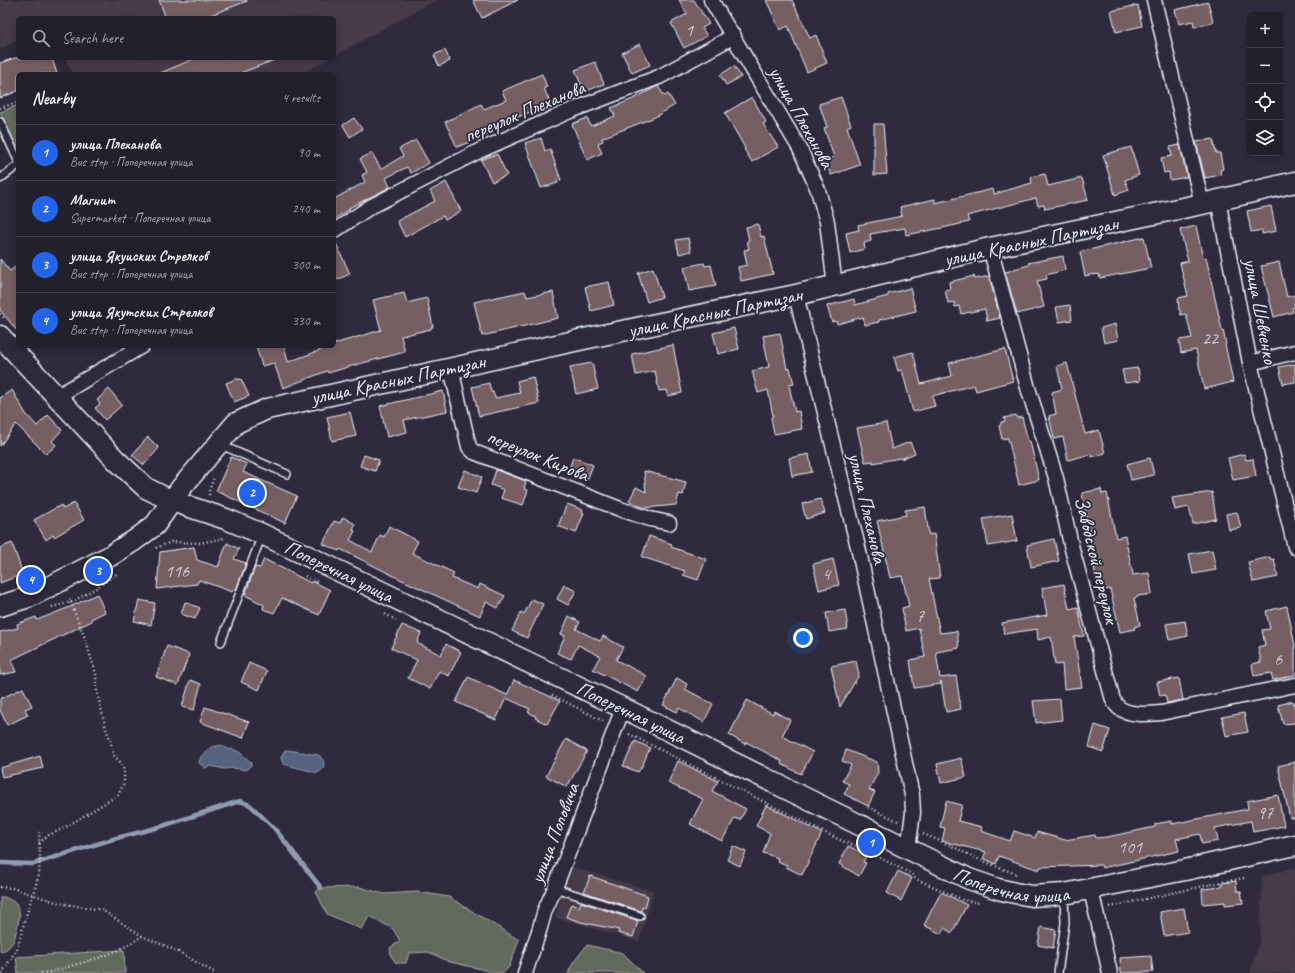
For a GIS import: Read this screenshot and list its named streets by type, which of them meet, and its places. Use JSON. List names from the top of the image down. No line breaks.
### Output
{"streets":{"main road":["улица Красных Партизан","Поперечная улица"],"street":["переулок Плеханова","улица Плеханова","улица Шевченко","переулок Кирова","Заводской переулок","улица Поповича"]},"crossings":[["переулок Плеханова","улица Плеханова"],["улица Плеханова","улица Красных Партизан"],["улица Плеханова","Поперечная улица"],["улица Красных Партизан","улица Шевченко"],["улица Красных Партизан","переулок Кирова"],["улица Красных Партизан","Заводской переулок"],["улица Красных Партизан","Поперечная улица"],["Поперечная улица","улица Поповича"]],"house_numbers":["1","22","116","4","7","6","97","101"],"page":{"map_buttons":["+","−"],"search":"Search here","heading":["Nearby","4 results"],"list":[{"mark":"1","name":"улица Плеханова","note":"Bus stop · Поперечная улица","value":"90 m"},{"mark":"2","name":"Магнит","note":"Supermarket · Поперечная улица","value":"240 m"},{"mark":"3","name":"улица Якуиских Стрелков","note":"Bus stop · Поперечная улица","value":"300 m"},{"mark":"4","name":"улица Якутских Стрелков","note":"Bus stop · Поперечная улица","value":"330 m"}],"pins":["2","3","4","1"]}}
